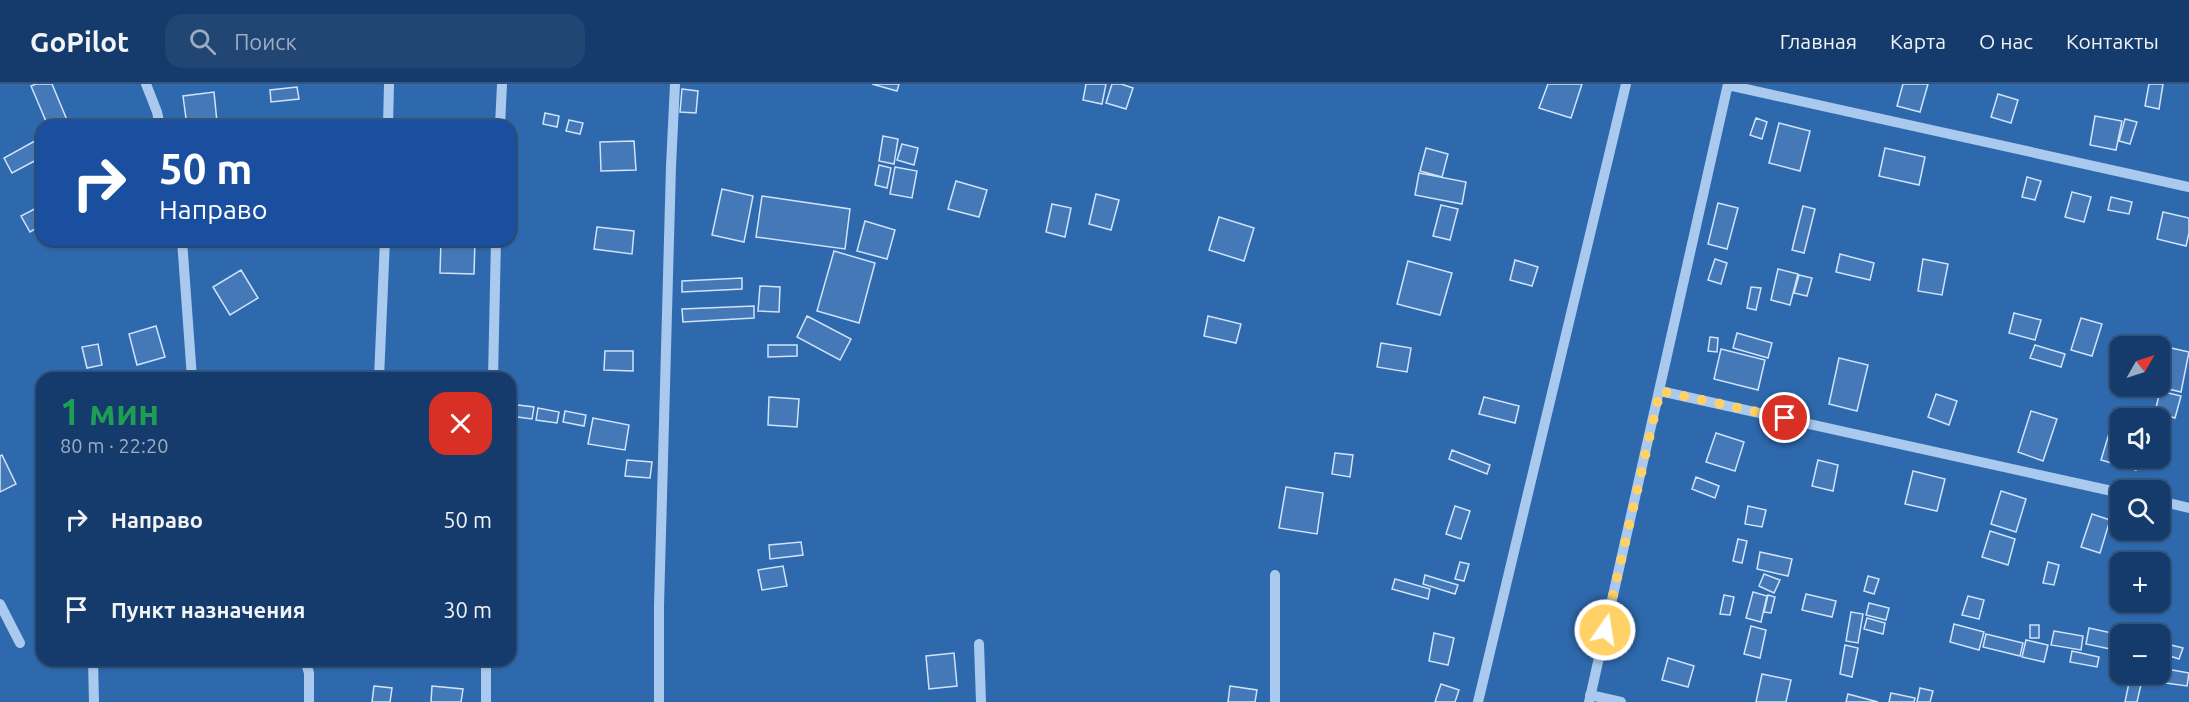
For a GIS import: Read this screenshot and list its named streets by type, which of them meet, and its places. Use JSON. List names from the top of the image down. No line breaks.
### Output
{"north":"top right","page":{"header":"GoPilot","search":"Поиск","nav":["Главная","Карта","О нас","Контакты"],"turn":["50 m","Направо"],"map_buttons":["+","−"],"heading":["1 мин","80 m · 22:20"],"list":[{"name":"Направо","value":"50 m"},{"name":"Пункт назначения","value":"30 m"}]}}
